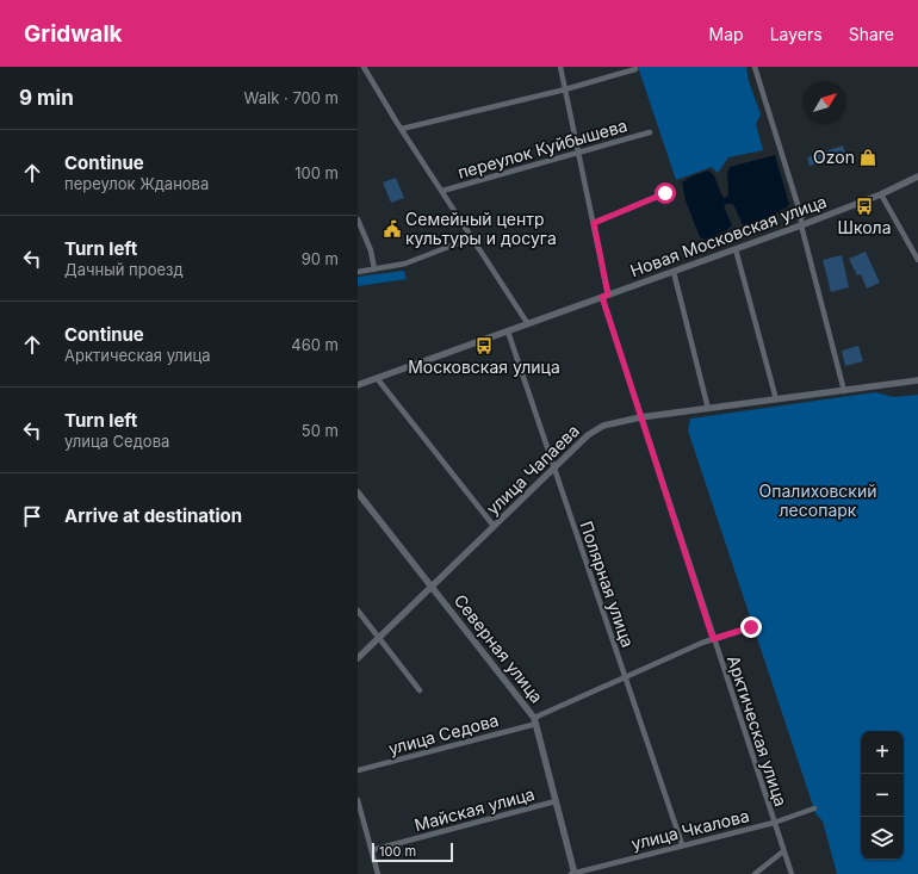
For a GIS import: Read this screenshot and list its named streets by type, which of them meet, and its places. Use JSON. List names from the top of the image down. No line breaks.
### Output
{"streets":{"street":["переулок Куйбышева","Новая Московская улица","улица Чапаева","Полярная улица","Северная улица","Арктическая улица","улица Седова","Майская улица","улица Чкалова"]},"crossings":[["переулок Куйбышева","Арктическая улица"],["Новая Московская улица","Полярная улица"],["Новая Московская улица","Арктическая улица"],["улица Чапаева","Полярная улица"],["улица Чапаева","Северная улица"],["улица Чапаева","Арктическая улица"],["Полярная улица","улица Седова"],["Полярная улица","улица Чкалова"],["Северная улица","улица Седова"],["Северная улица","Майская улица"],["Северная улица","улица Чкалова"],["Арктическая улица","улица Седова"],["Арктическая улица","улица Чкалова"]],"parks":["Опалиховский лесопарк"],"places":{"shop":["Ozon"],"bus stop":["Школа","Московская улица"],"public building":["Семейный центр культуры и досуга"]},"scale_bar":"100 m","north":"top right","page":{"header":"Gridwalk","nav":["Map","Layers","Share"],"heading":["9 min","Walk · 700 m"],"list":[["Continue","переулок Жданова","100 m"],["Turn left","Дачный проезд","90 m"],["Continue","Арктическая улица","460 m"],["Turn left","улица Седова","50 m"],"Arrive at destination"],"map_buttons":["+","−"],"scale":"100 m"}}
